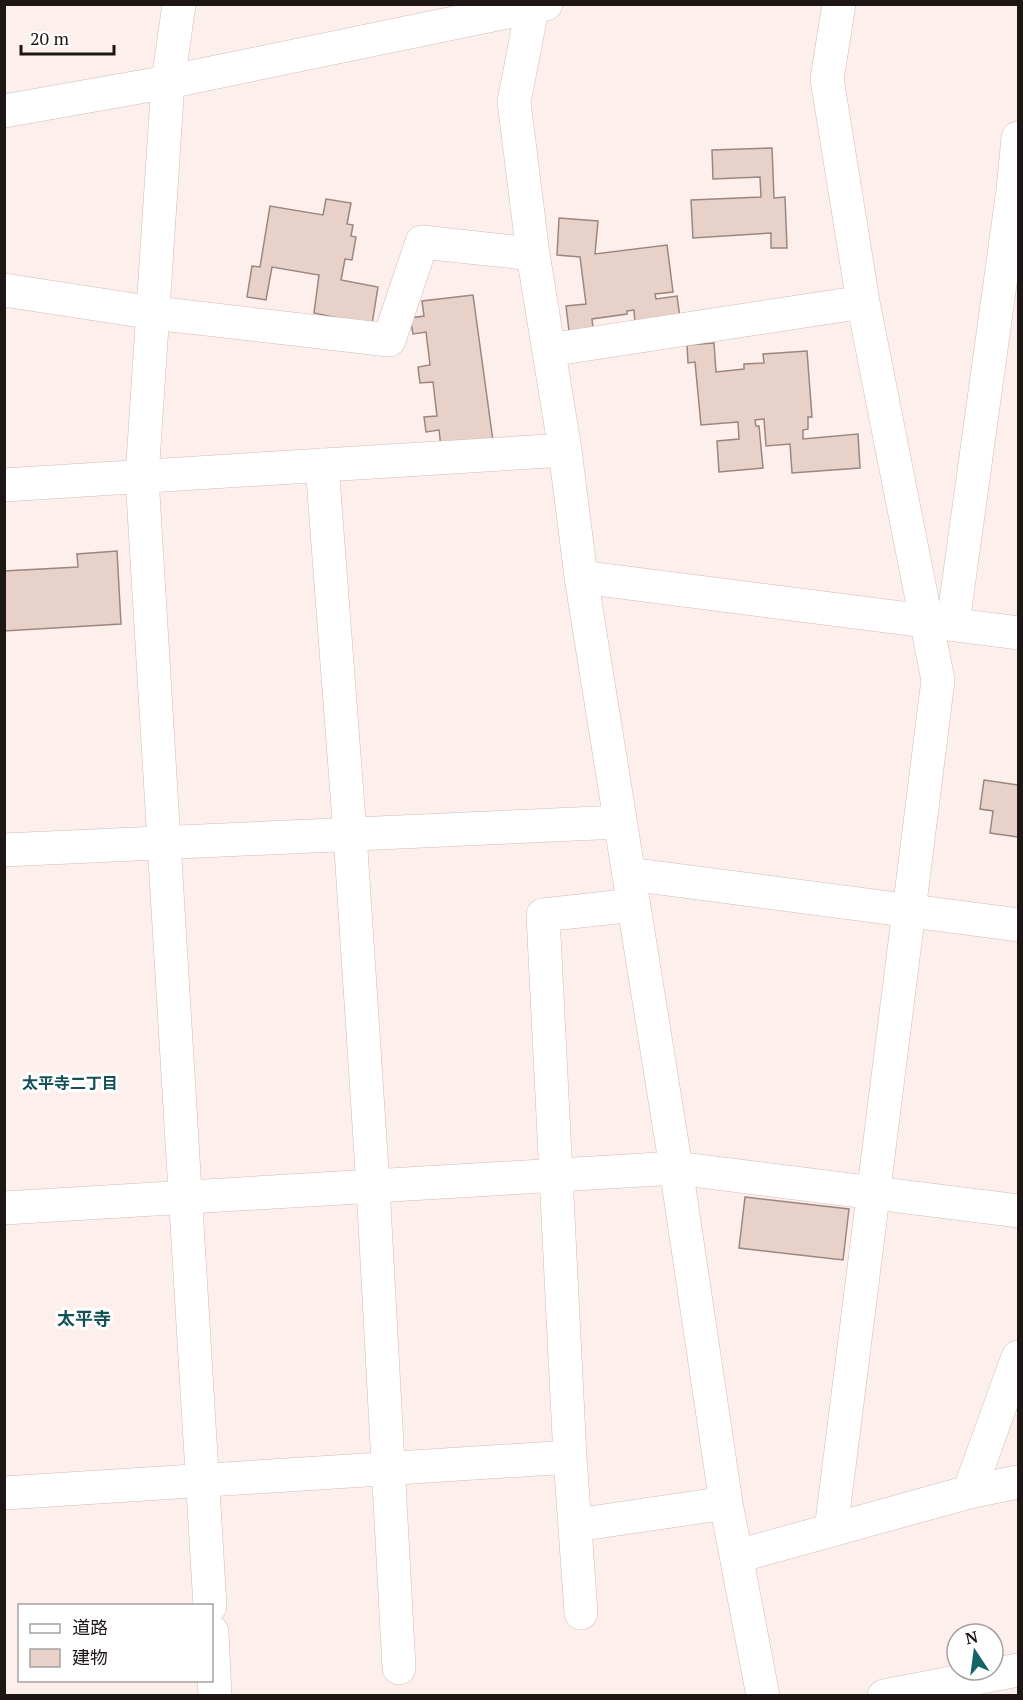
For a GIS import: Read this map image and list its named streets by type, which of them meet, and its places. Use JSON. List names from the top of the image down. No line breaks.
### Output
{"districts":["太平寺二丁目","太平寺"],"legend":["道路","建物"],"scale_bar":"20 m","north":"top"}
